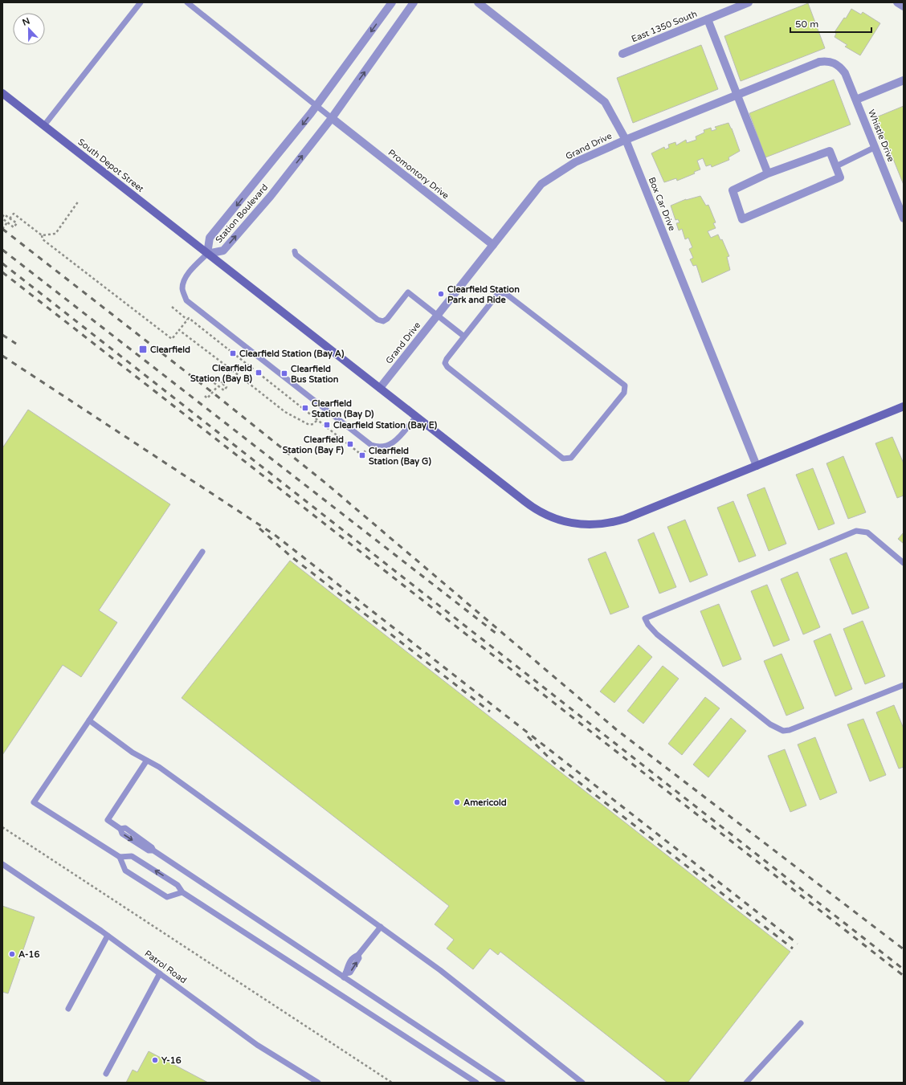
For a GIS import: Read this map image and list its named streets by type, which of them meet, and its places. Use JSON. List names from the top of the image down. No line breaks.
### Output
{"streets":{"street":["East 1350 South","Whistle Drive","Grand Drive","South Depot Street","Promontory Drive","Box Car Drive","Station Boulevard"],"lane":["Patrol Road"]},"crossings":[["Whistle Drive","Grand Drive"],["Grand Drive","South Depot Street"],["Grand Drive","Promontory Drive"],["Grand Drive","Box Car Drive"],["South Depot Street","Box Car Drive"],["South Depot Street","Station Boulevard"],["Promontory Drive","Station Boulevard"]],"places":{"other":["Clearfield Station Park and Ride","Americold","A-16","Y-16"],"transit":["Clearfield","Clearfield Station (Bay A)","Clearfield Station (Bay B)","Clearfield Bus Station","Clearfield Station (Bay D)","Clearfield Station (Bay E)","Clearfield Station (Bay F)","Clearfield Station (Bay G)"]},"scale_bar":"50 m","north":"top"}
